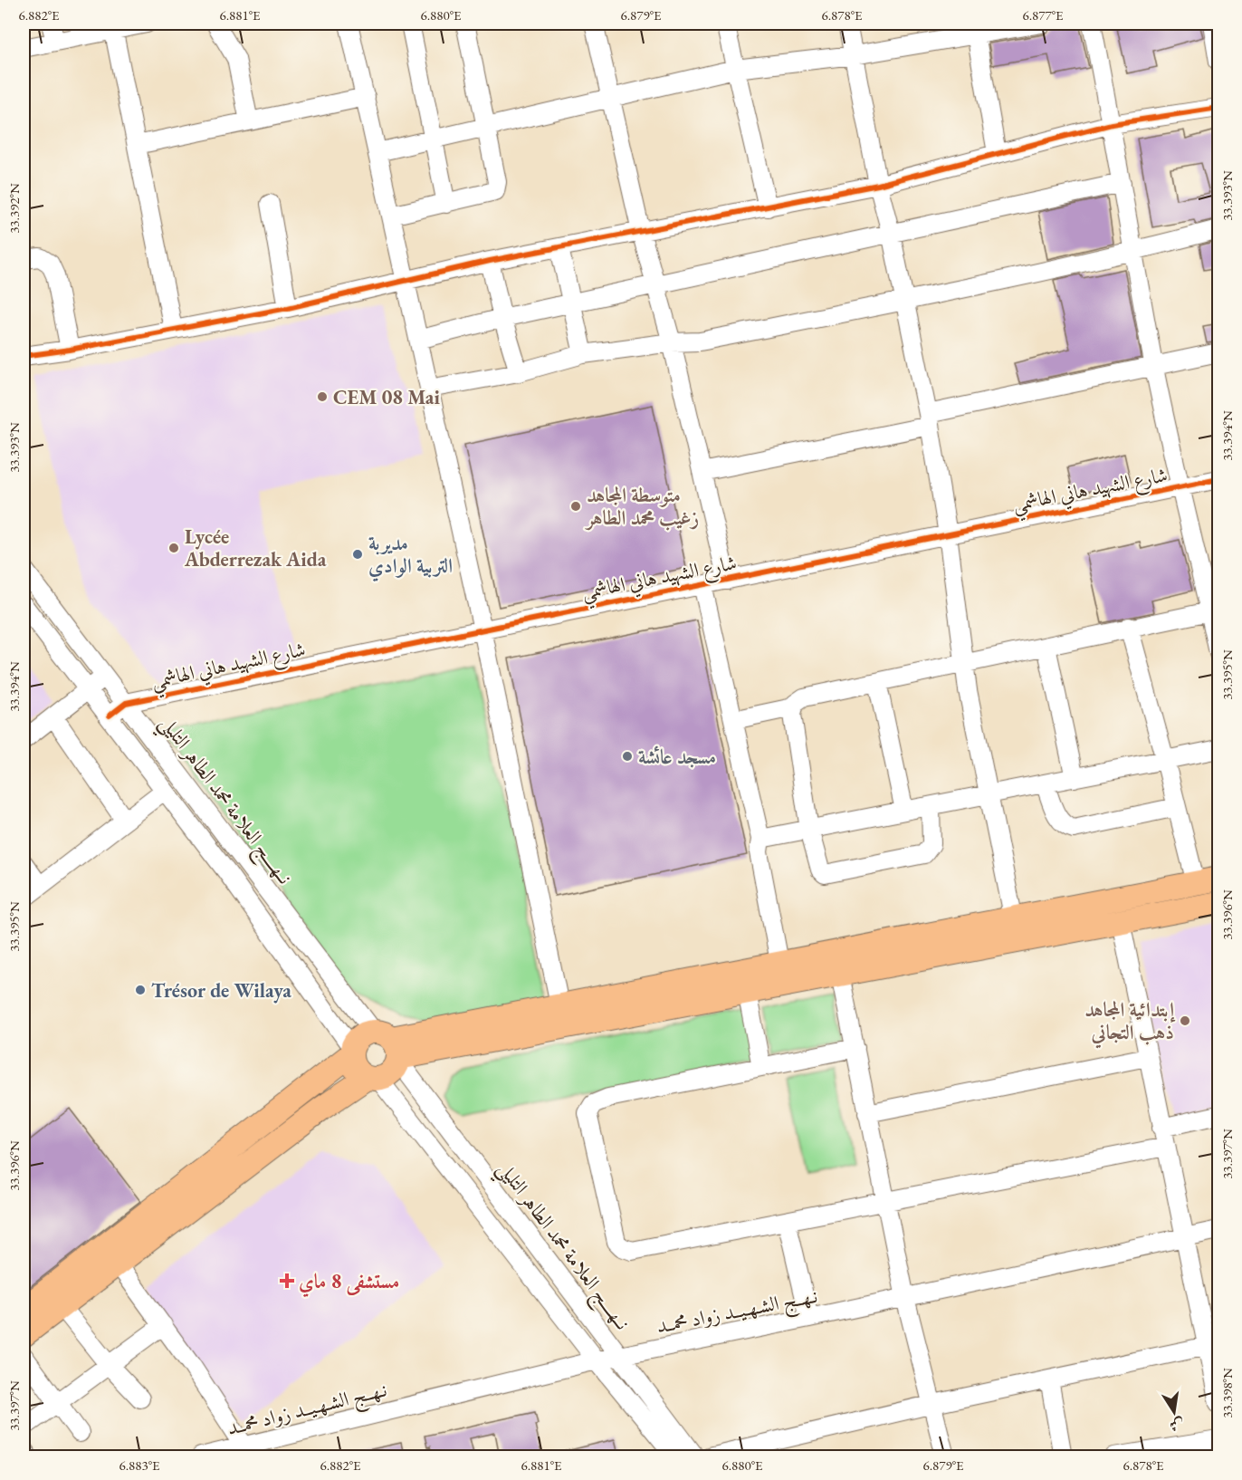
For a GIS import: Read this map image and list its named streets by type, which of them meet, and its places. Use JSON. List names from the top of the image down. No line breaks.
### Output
{"streets":{"street":["شارع الشهيد هاني الهاشمي","نــهــــج العلامة محمد الطاهر التليلي","نـهــج الشـهـيــد زواد محمــد"]},"crossings":[["شارع الشهيد هاني الهاشمي","نــهــــج العلامة محمد الطاهر التليلي"],["نــهــــج العلامة محمد الطاهر التليلي","نـهــج الشـهـيــد زواد محمــد"]],"places":{"other":["CEM 08 Mai","متوسطة المجاهد زغيب محمد الطاهر","Lycée Abderrezak Aida","مديربة التربية الوادي","مسجد عائشة","Trésor de Wilaya","إبتدائية المجاهد ذهب التجاني"],"health":["مستشفى 8 ماي"]},"north":"bottom","coordinates":["6.882°E","6.881°E","6.880°E","6.879°E","6.878°E","6.877°E","33.393°N","33.392°N","33.394°N","33.395°N","33.396°N","33.397°N","33.398°N","6.883°E"]}
